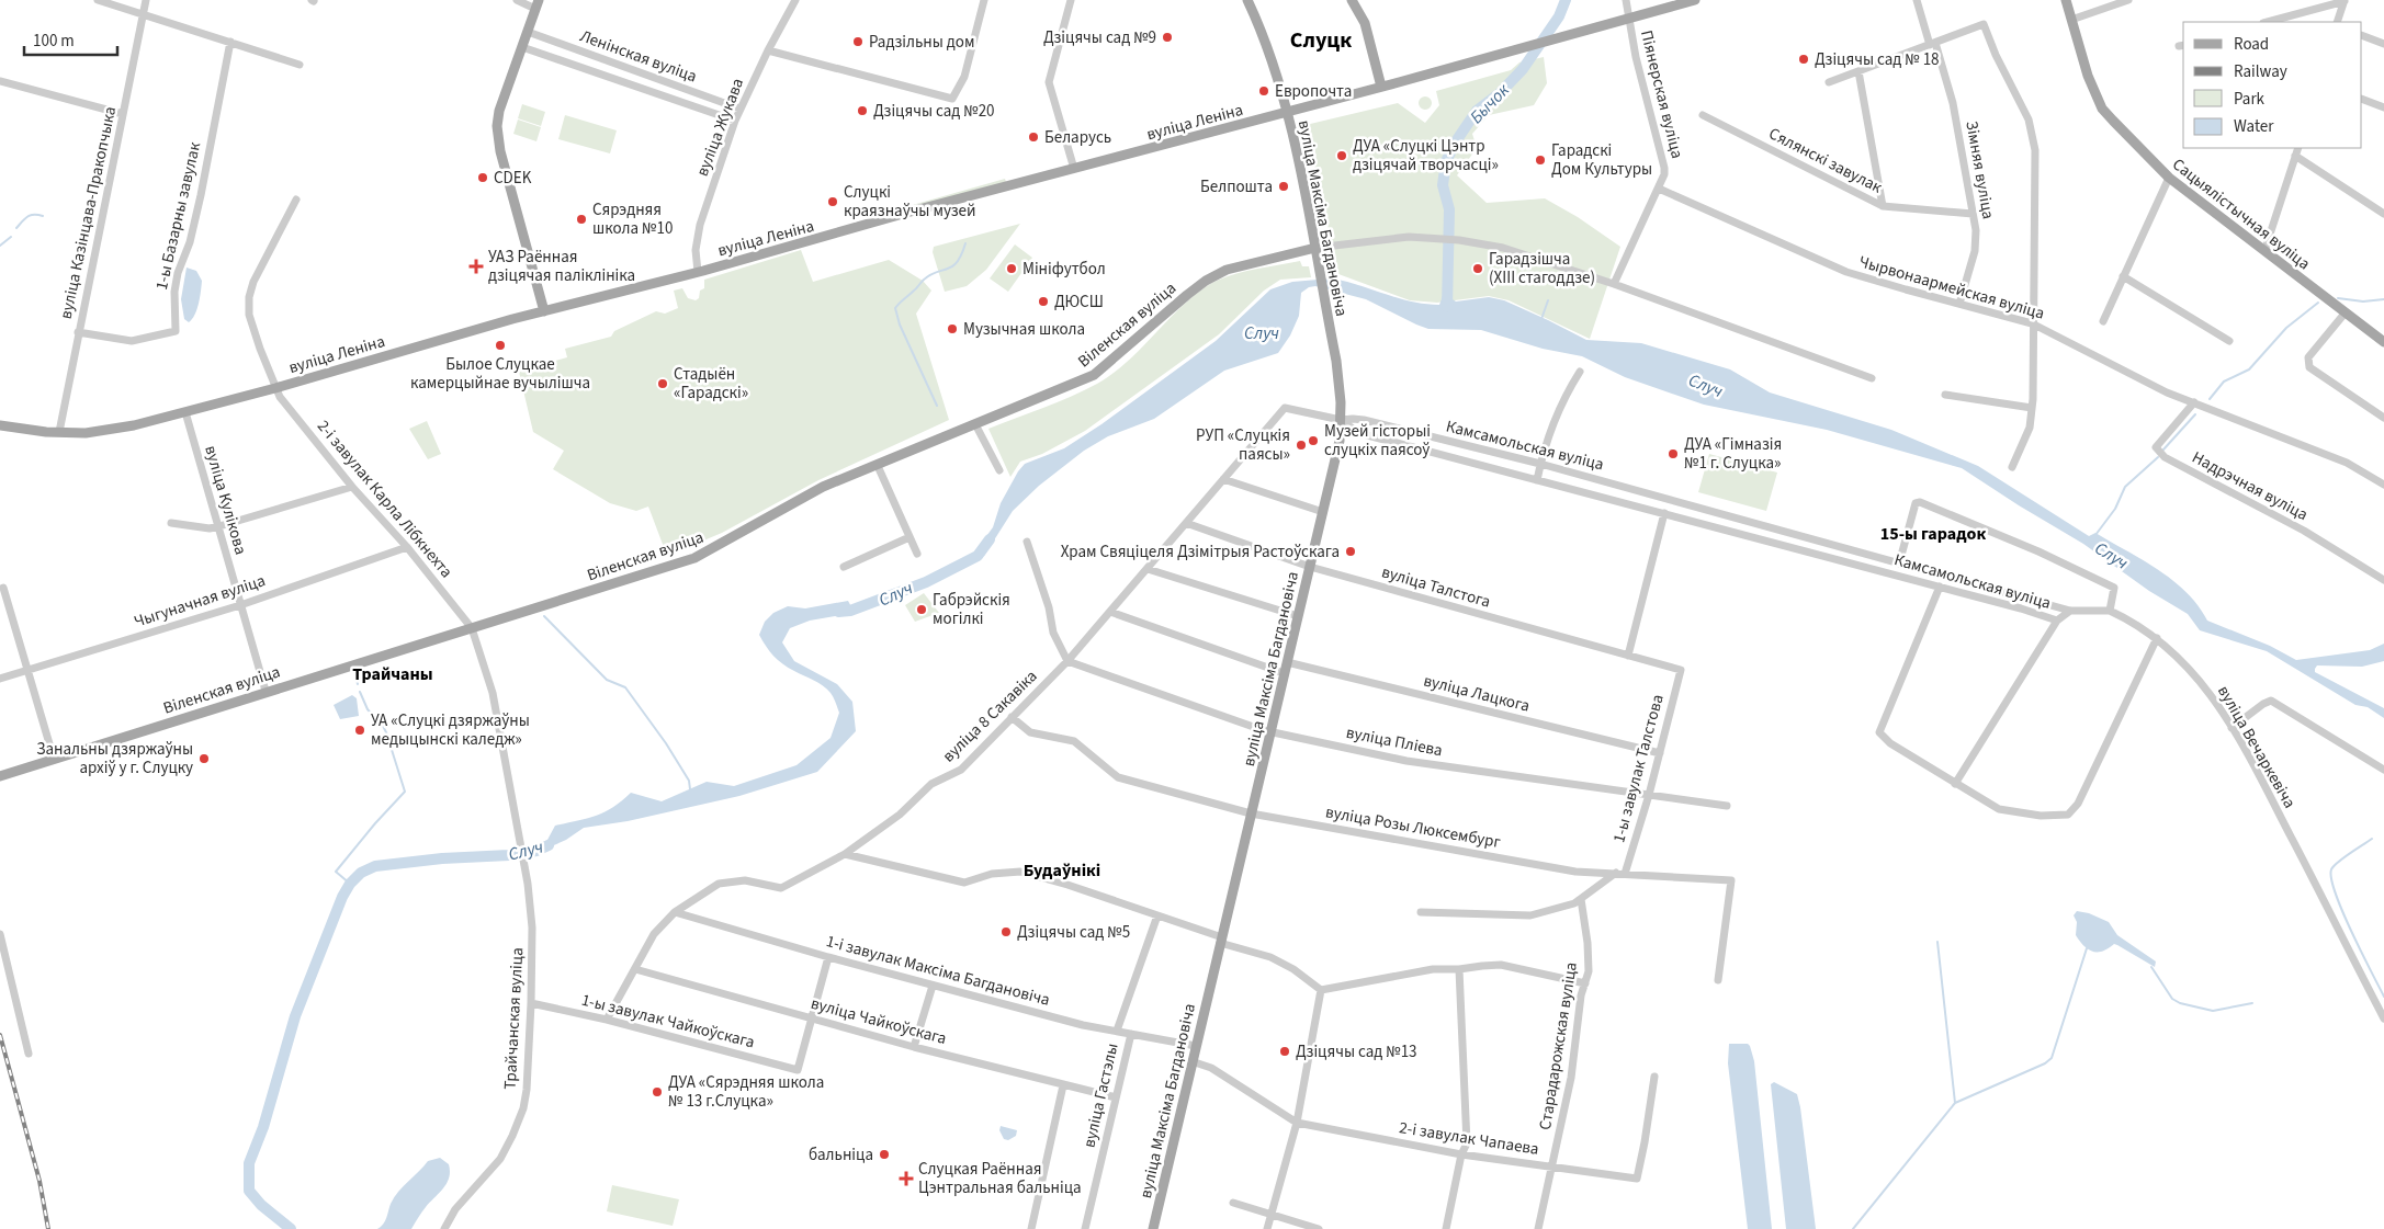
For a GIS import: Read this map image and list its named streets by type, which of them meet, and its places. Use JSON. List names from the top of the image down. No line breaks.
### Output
{"streets":{"main road":["вуліца Леніна","Сацыялістычная вуліца","вуліца Максіма Багдановіча","Віленская вуліца"],"street":["Ленінская вуліца","Піянерская вуліца","вуліца Жукава","Сялянскі завулак","Зімняя вуліца","вуліца Казінцава-Пракопчыка","1-ы Базарны завулак","Чырвонаармейская вуліца","Камсамольская вуліца","Надрэчная вуліца","2-і завулак Карла Лібкнехта","вуліца Кулікова","вуліца Талстога","Чыгуначная вуліца","вуліца Лацкога","вуліца 8 Сакавіка","вуліца Пліева","вуліца Вечаркевіча","1-ы завулак Талстова","вуліца Розы Люксембург","1-і завулак Максіма Багдановіча","Трайчанская вуліца","1-ы завулак Чайкоўскага","вуліца Чайкоўскага","Старадарожская вуліца","вуліца Гастэлы","2-і завулак Чапаева"]},"crossings":[["Ленінская вуліца","вуліца Жукава"],["Піянерская вуліца","вуліца Леніна"],["Піянерская вуліца","Чырвонаармейская вуліца"],["вуліца Леніна","вуліца Жукава"],["вуліца Леніна","вуліца Казінцава-Пракопчыка"],["вуліца Леніна","вуліца Максіма Багдановіча"],["вуліца Леніна","2-і завулак Карла Лібкнехта"],["вуліца Леніна","вуліца Кулікова"],["Сялянскі завулак","Зімняя вуліца"],["Зімняя вуліца","Чырвонаармейская вуліца"],["вуліца Казінцава-Пракопчыка","1-ы Базарны завулак"],["вуліца Максіма Багдановіча","Віленская вуліца"],["вуліца Максіма Багдановіча","Камсамольская вуліца"],["вуліца Максіма Багдановіча","вуліца Талстога"],["вуліца Максіма Багдановіча","вуліца Лацкога"],["вуліца Максіма Багдановіча","вуліца 8 Сакавіка"],["вуліца Максіма Багдановіча","вуліца Пліева"],["вуліца Максіма Багдановіча","вуліца Розы Люксембург"],["вуліца Максіма Багдановіча","1-і завулак Максіма Багдановіча"],["вуліца Максіма Багдановіча","2-і завулак Чапаева"],["Чырвонаармейская вуліца","Надрэчная вуліца"],["Віленская вуліца","2-і завулак Карла Лібкнехта"],["Віленская вуліца","вуліца Кулікова"],["Віленская вуліца","Трайчанская вуліца"],["Камсамольская вуліца","вуліца 8 Сакавіка"],["2-і завулак Карла Лібкнехта","Чыгуначная вуліца"],["2-і завулак Карла Лібкнехта","Трайчанская вуліца"],["вуліца Кулікова","Чыгуначная вуліца"],["вуліца Талстога","вуліца 8 Сакавіка"],["вуліца Талстога","1-ы завулак Талстова"],["вуліца Лацкога","1-ы завулак Талстова"],["вуліца 8 Сакавіка","вуліца Пліева"],["вуліца 8 Сакавіка","вуліца Розы Люксембург"],["вуліца 8 Сакавіка","1-і завулак Максіма Багдановіча"],["вуліца 8 Сакавіка","1-ы завулак Чайкоўскага"],["вуліца 8 Сакавіка","вуліца Чайкоўскага"],["вуліца Пліева","1-ы завулак Талстова"],["1-ы завулак Талстова","вуліца Розы Люксембург"],["1-і завулак Максіма Багдановіча","вуліца Гастэлы"],["Трайчанская вуліца","1-ы завулак Чайкоўскага"],["1-ы завулак Чайкоўскага","вуліца Чайкоўскага"],["вуліца Чайкоўскага","вуліца Гастэлы"],["Старадарожская вуліца","2-і завулак Чапаева"]],"districts":["Слуцк","15-ы гарадок","Трайчаны","Будаўнікі"],"water":["Бычок","Случ"],"places":{"other":["Дзіцячы сад №9","Радзільны дом","Дзіцячы сад № 18","Европочта","Дзіцячы сад №20","Беларусь","ДУА «Слуцкі Цэнтр дзіцячай творчасці»","Гарадскі Дом Культуры","CDEK","Белпошта","Слуцкі краязнаўчы музей","Сярэдняя школа №10","Мініфутбол","Гарадзішча (XIII стагоддзе)","ДЮСШ","Музычная школа","Былое Слуцкае камерцыйнае вучылішча","Стадыён «Гарадскі»","Музей гісторыі слуцкіх паясоў","РУП «Слуцкія паясы»","ДУА «Гімназія №1 г. Слуцка»","Храм Свяціцеля Дзімітрыя Растоўскага","Габрэйскія могілкі","УА «Слуцкі дзяржаўны медыцынскі каледж»","Занальны дзяржаўны архіў у г. Слуцку","Дзіцячы сад №5","Дзіцячы сад №13","ДУА «Сярэдняя школа № 13 г.Слуцка»","бальніца"],"health":["УАЗ Раённая дзіцячая паліклініка","Слуцкая Раённая Цэнтральная бальніца"]},"legend":["Road","Railway","Park","Water"],"scale_bar":"100 m"}
